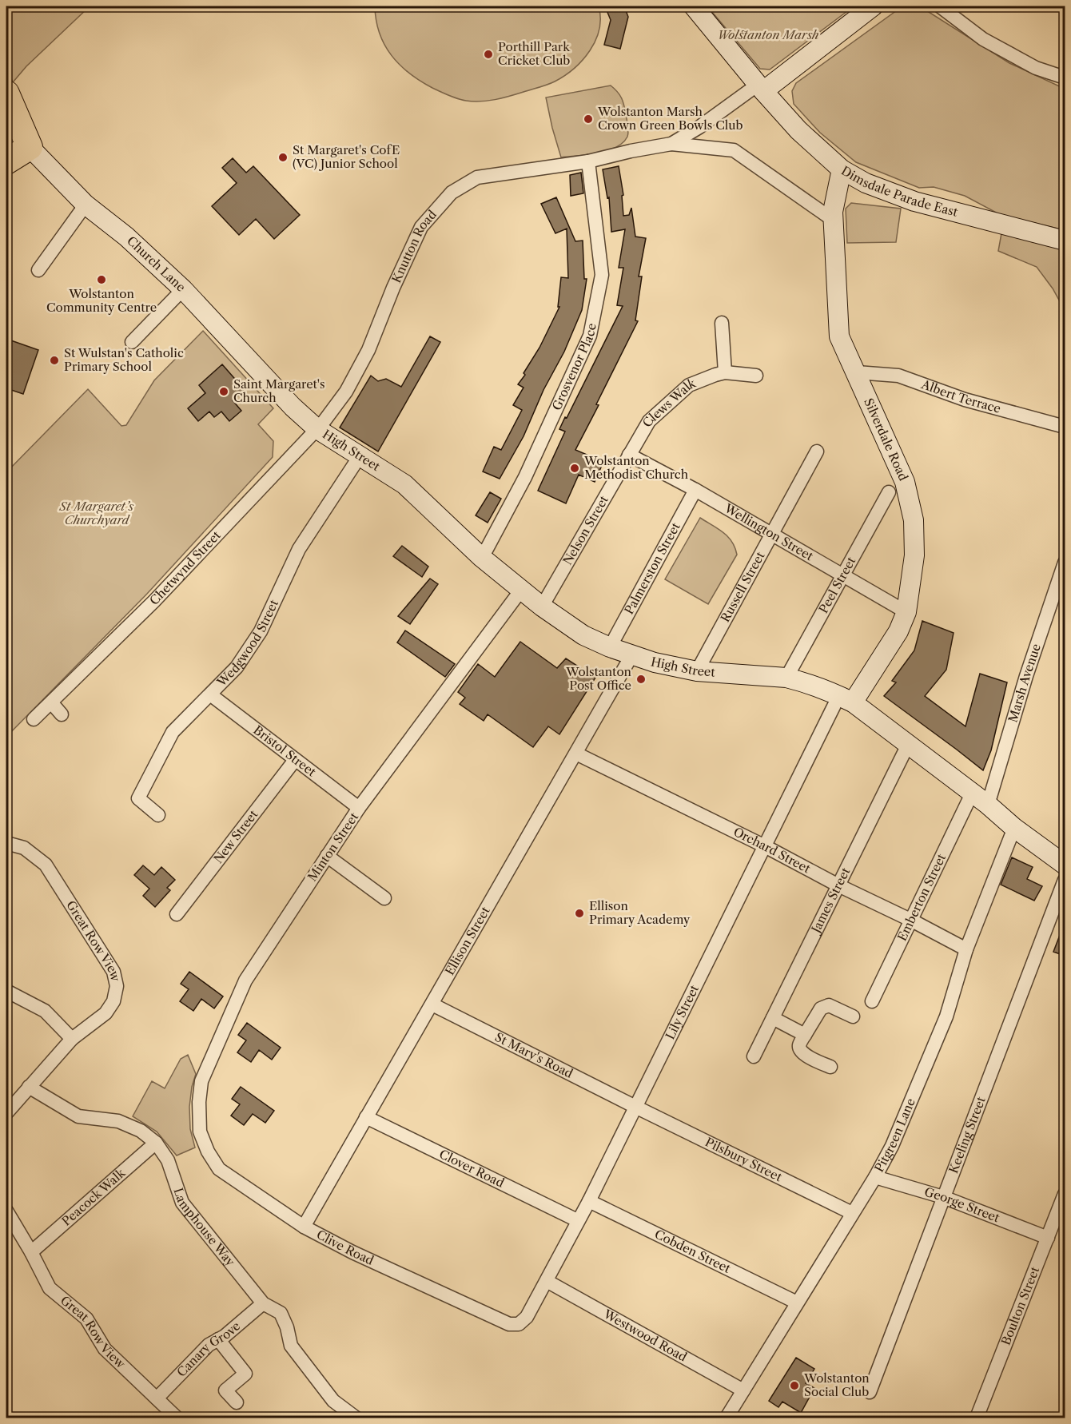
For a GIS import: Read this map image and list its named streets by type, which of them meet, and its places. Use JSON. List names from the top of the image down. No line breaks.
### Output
{"streets":{"highway":["Church Lane"],"main road":["Dimsdale Parade East","Silverdale Road","High Street"],"street":["Knutton Road","Grosvenor Place","Albert Terrace","Clews Walk","Nelson Street","Wellington Street","Chetwynd Street","Palmerston Street","Peel Street","Russell Street","Wedgwood Street","Marsh Avenue","Bristol Street","New Street","Minton Street","Orchard Street","Emberton Street","James Street","Ellison Street","Great Row View","Lily Street","St Mary's Road","Pitgreen Lane","Keeling Street","Pilsbury Street","Clover Road","Peacock Walk","George Street","Lamphouse Way","Clive Road","Cobden Street","Boulton Street","Westwood Road","Canary Grove"]},"crossings":[["Dimsdale Parade East","Silverdale Road"],["Knutton Road","Church Lane"],["Knutton Road","Grosvenor Place"],["Knutton Road","High Street"],["Knutton Road","Chetwynd Street"],["Church Lane","High Street"],["Church Lane","Chetwynd Street"],["Grosvenor Place","High Street"],["Albert Terrace","Silverdale Road"],["Clews Walk","Nelson Street"],["Clews Walk","Wellington Street"],["Silverdale Road","High Street"],["Silverdale Road","Wellington Street"],["Silverdale Road","Lily Street"],["High Street","Nelson Street"],["High Street","Chetwynd Street"],["High Street","Palmerston Street"],["High Street","Peel Street"],["High Street","Russell Street"],["High Street","Wedgwood Street"],["High Street","Marsh Avenue"],["High Street","Minton Street"],["High Street","Emberton Street"],["High Street","James Street"],["High Street","Ellison Street"],["High Street","Lily Street"],["High Street","Pitgreen Lane"],["Nelson Street","Wellington Street"],["Wellington Street","Palmerston Street"],["Wellington Street","Peel Street"],["Wellington Street","Russell Street"],["Wedgwood Street","Bristol Street"],["Marsh Avenue","Emberton Street"],["Bristol Street","New Street"],["Bristol Street","Minton Street"],["Minton Street","Clive Road"],["Orchard Street","Emberton Street"],["Orchard Street","James Street"],["Orchard Street","Ellison Street"],["Orchard Street","Lily Street"],["Orchard Street","Pitgreen Lane"],["Ellison Street","St Mary's Road"],["Ellison Street","Clover Road"],["Ellison Street","Clive Road"],["Great Row View","Peacock Walk"],["Great Row View","Lamphouse Way"],["Great Row View","Canary Grove"],["Lily Street","St Mary's Road"],["Lily Street","Pilsbury Street"],["Lily Street","Clover Road"],["Lily Street","Clive Road"],["Lily Street","Cobden Street"],["Lily Street","Westwood Road"],["St Mary's Road","Pilsbury Street"],["Pitgreen Lane","Pilsbury Street"],["Pitgreen Lane","George Street"],["Pitgreen Lane","Cobden Street"],["Pitgreen Lane","Westwood Road"],["Keeling Street","George Street"],["Peacock Walk","Lamphouse Way"],["George Street","Boulton Street"],["Lamphouse Way","Canary Grove"]],"parks":["Wolstanton Marsh","St Margaret’s Churchyard"],"places":["Porthill Park Cricket Club","Wolstanton Marsh Crown Green Bowls Club","St Margaret's CofE (VC) Junior School","Wolstanton Community Centre","St Wulstan's Catholic Primary School","Saint Margaret's Church","Wolstanton Methodist Church","Wolstanton Post Office","Ellison Primary Academy","Wolstanton Social Club"]}
